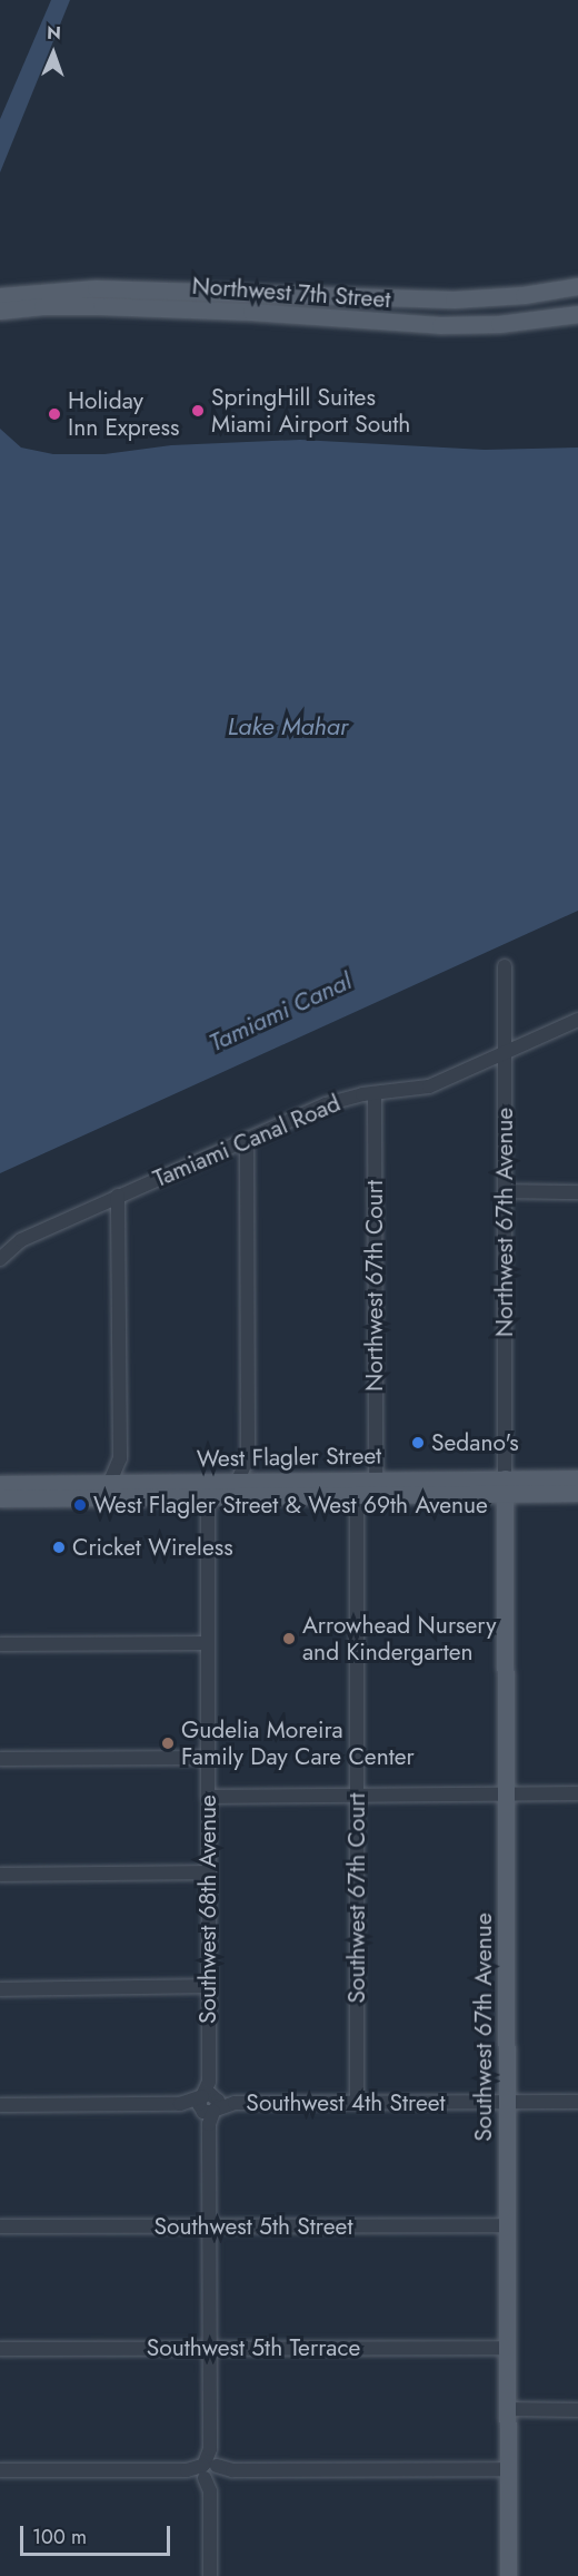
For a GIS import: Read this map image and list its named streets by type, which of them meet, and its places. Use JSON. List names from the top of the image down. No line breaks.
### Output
{"streets":{"main road":["Northwest 7th Street","West Flagler Street","Southwest 67th Avenue"],"street":["Tamiami Canal Road","Northwest 67th Avenue","Northwest 67th Court","Southwest 67th Court","Southwest 68th Avenue","Southwest 4th Street","Southwest 5th Street","Southwest 5th Terrace"]},"crossings":[["Tamiami Canal Road","Northwest 67th Avenue"],["Tamiami Canal Road","Northwest 67th Court"],["Northwest 67th Avenue","West Flagler Street"],["Northwest 67th Avenue","Southwest 67th Avenue"],["Northwest 67th Court","West Flagler Street"],["West Flagler Street","Southwest 67th Court"],["West Flagler Street","Southwest 68th Avenue"],["West Flagler Street","Southwest 67th Avenue"],["Southwest 67th Court","Southwest 4th Street"],["Southwest 68th Avenue","Southwest 4th Street"],["Southwest 68th Avenue","Southwest 5th Street"],["Southwest 68th Avenue","Southwest 5th Terrace"],["Southwest 67th Avenue","Southwest 4th Street"],["Southwest 67th Avenue","Southwest 5th Street"],["Southwest 67th Avenue","Southwest 5th Terrace"]],"water":["Lake Mahar","Tamiami Canal"],"places":["SpringHill Suites Miami Airport South","Holiday Inn Express","Sedano's","West Flagler Street & West 69th Avenue","Cricket Wireless","Arrowhead Nursery and Kindergarten","Gudelia Moreira Family Day Care Center"],"scale_bar":"100 m","north":"top"}
